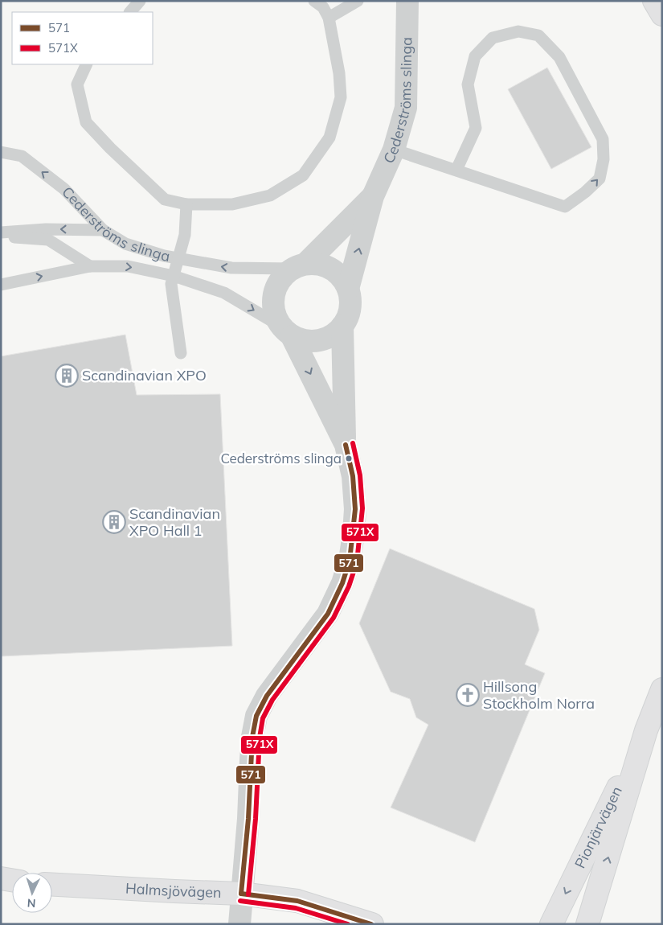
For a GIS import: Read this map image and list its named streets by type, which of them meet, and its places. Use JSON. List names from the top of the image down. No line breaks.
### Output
{"streets":{"main road":["Pionjärvägen","Halmsjövägen"],"street":["Cederströms slinga"]},"crossings":[["Cederströms slinga","Halmsjövägen"]],"places":{"building":["Scandinavian XPO","Scandinavian XPO Hall 1"],"other":["Cederströms slinga"],"church":["Hillsong Stockholm Norra"]},"lines":["transit line 571X","transit line 571"],"legend":["571","571X"],"north":"bottom"}
